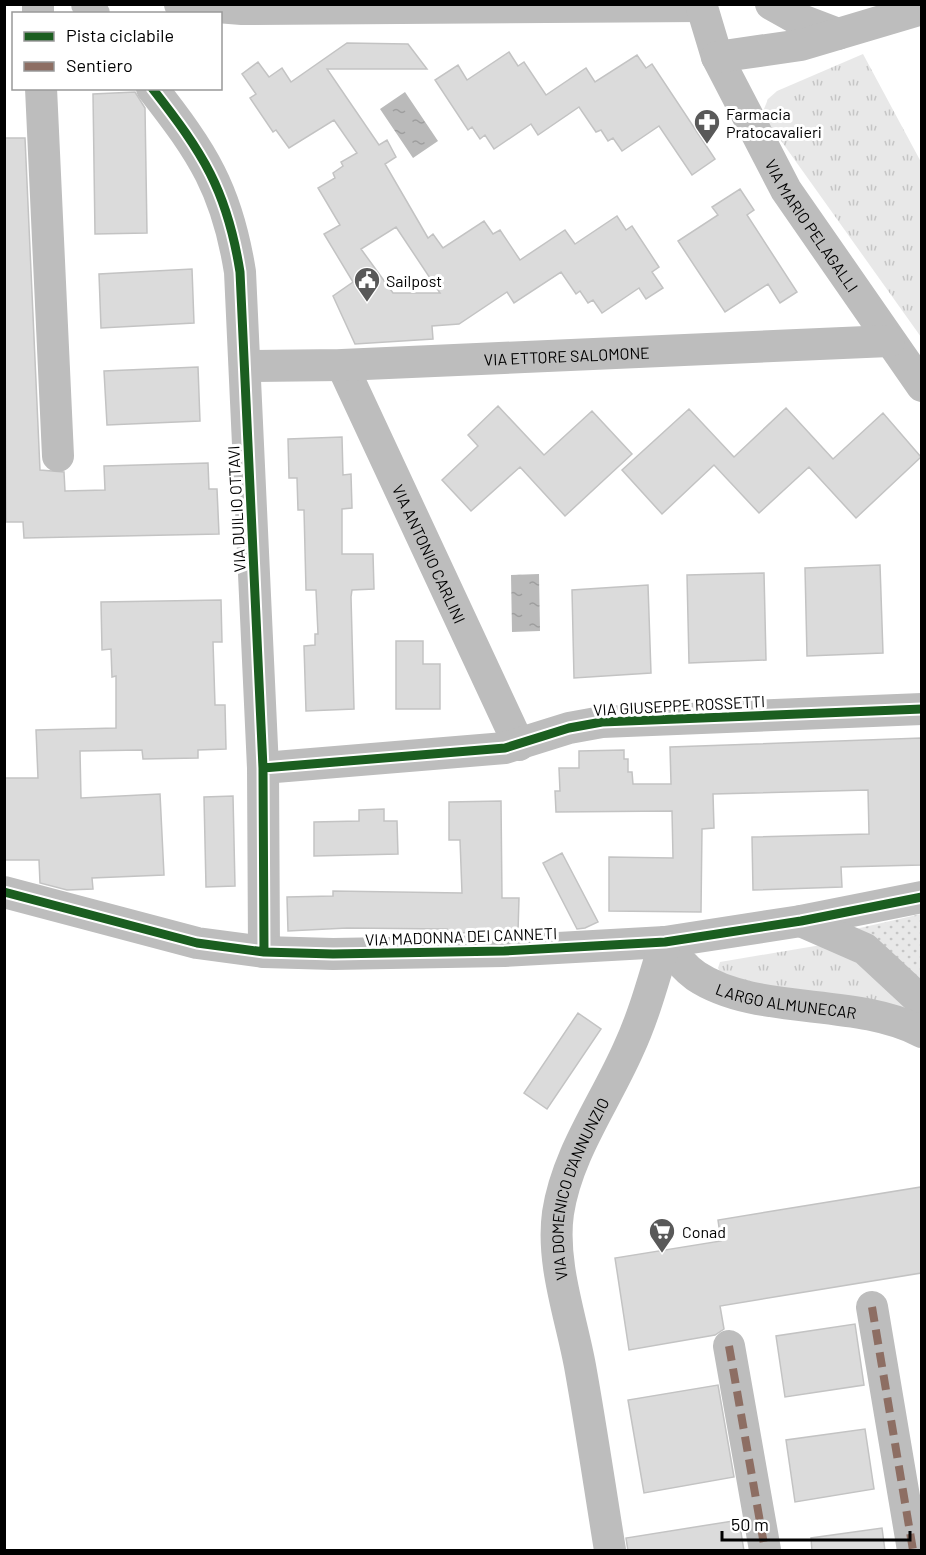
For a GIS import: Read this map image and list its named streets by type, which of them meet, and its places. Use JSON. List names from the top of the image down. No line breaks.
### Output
{"streets":{"street":["VIA MARIO PELAGALLI","VIA ETTORE SALOMONE","VIA DUILIO OTTAVI","VIA ANTONIO CARLINI","VIA GIUSEPPE ROSSETTI","VIA MADONNA DEI CANNETI","LARGO ALMUNECAR","VIA DOMENICO D'ANNUNZIO"]},"crossings":[["VIA MARIO PELAGALLI","VIA ETTORE SALOMONE"],["VIA ETTORE SALOMONE","VIA DUILIO OTTAVI"],["VIA ETTORE SALOMONE","VIA ANTONIO CARLINI"],["VIA DUILIO OTTAVI","VIA GIUSEPPE ROSSETTI"],["VIA DUILIO OTTAVI","VIA MADONNA DEI CANNETI"],["VIA ANTONIO CARLINI","VIA GIUSEPPE ROSSETTI"],["VIA MADONNA DEI CANNETI","LARGO ALMUNECAR"],["VIA MADONNA DEI CANNETI","VIA DOMENICO D'ANNUNZIO"],["LARGO ALMUNECAR","VIA DOMENICO D'ANNUNZIO"]],"places":{"pharmacy":["Farmacia Pratocavalieri"],"public building":["Sailpost"],"supermarket":["Conad"]},"legend":["Pista ciclabile","Sentiero"],"scale_bar":"50 m"}
